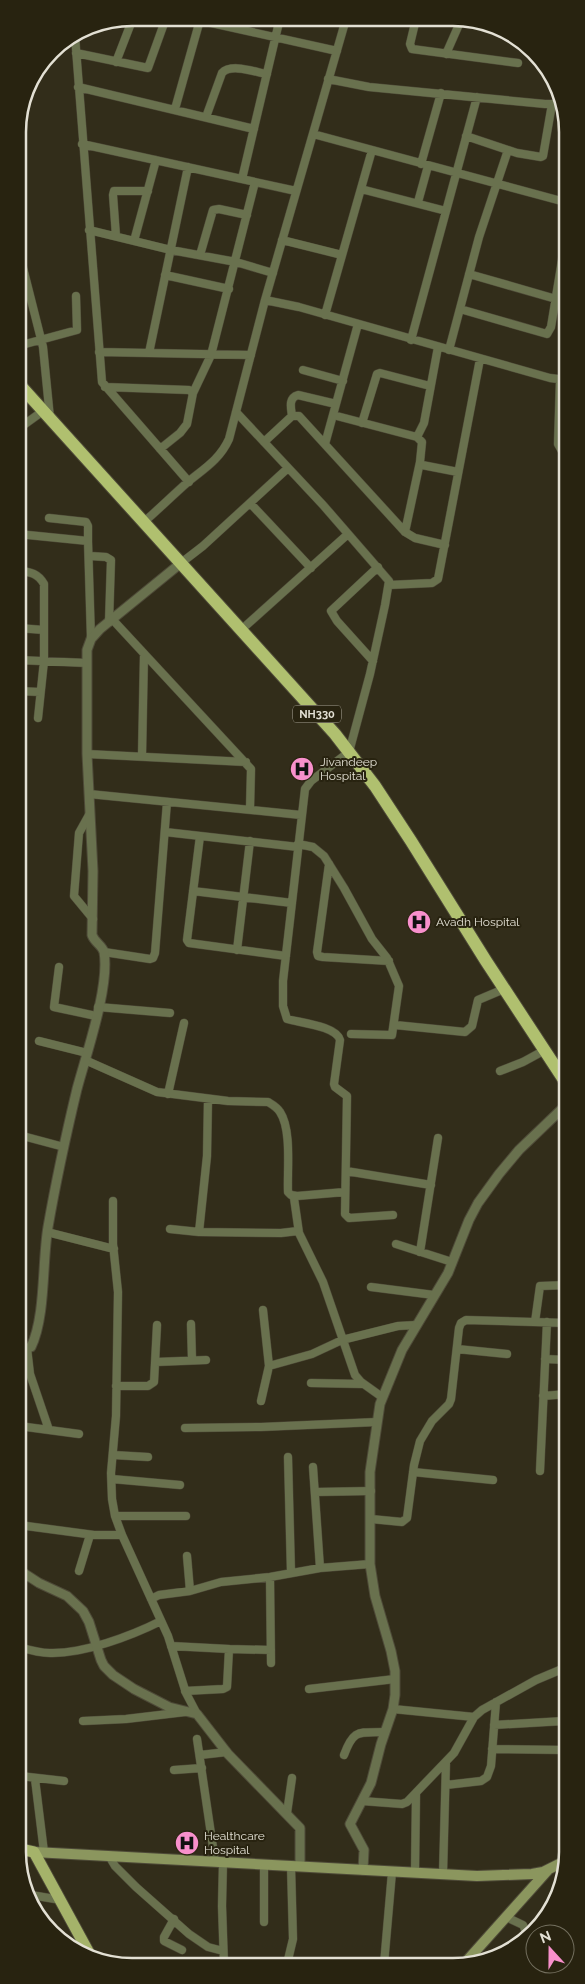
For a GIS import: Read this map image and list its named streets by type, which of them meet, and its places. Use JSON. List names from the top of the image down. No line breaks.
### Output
{"streets":{"highway":["NH330"]},"places":{"hospital":["Jivandeep Hospital","Avadh Hospital","Healthcare Hospital"]},"north":"top"}
